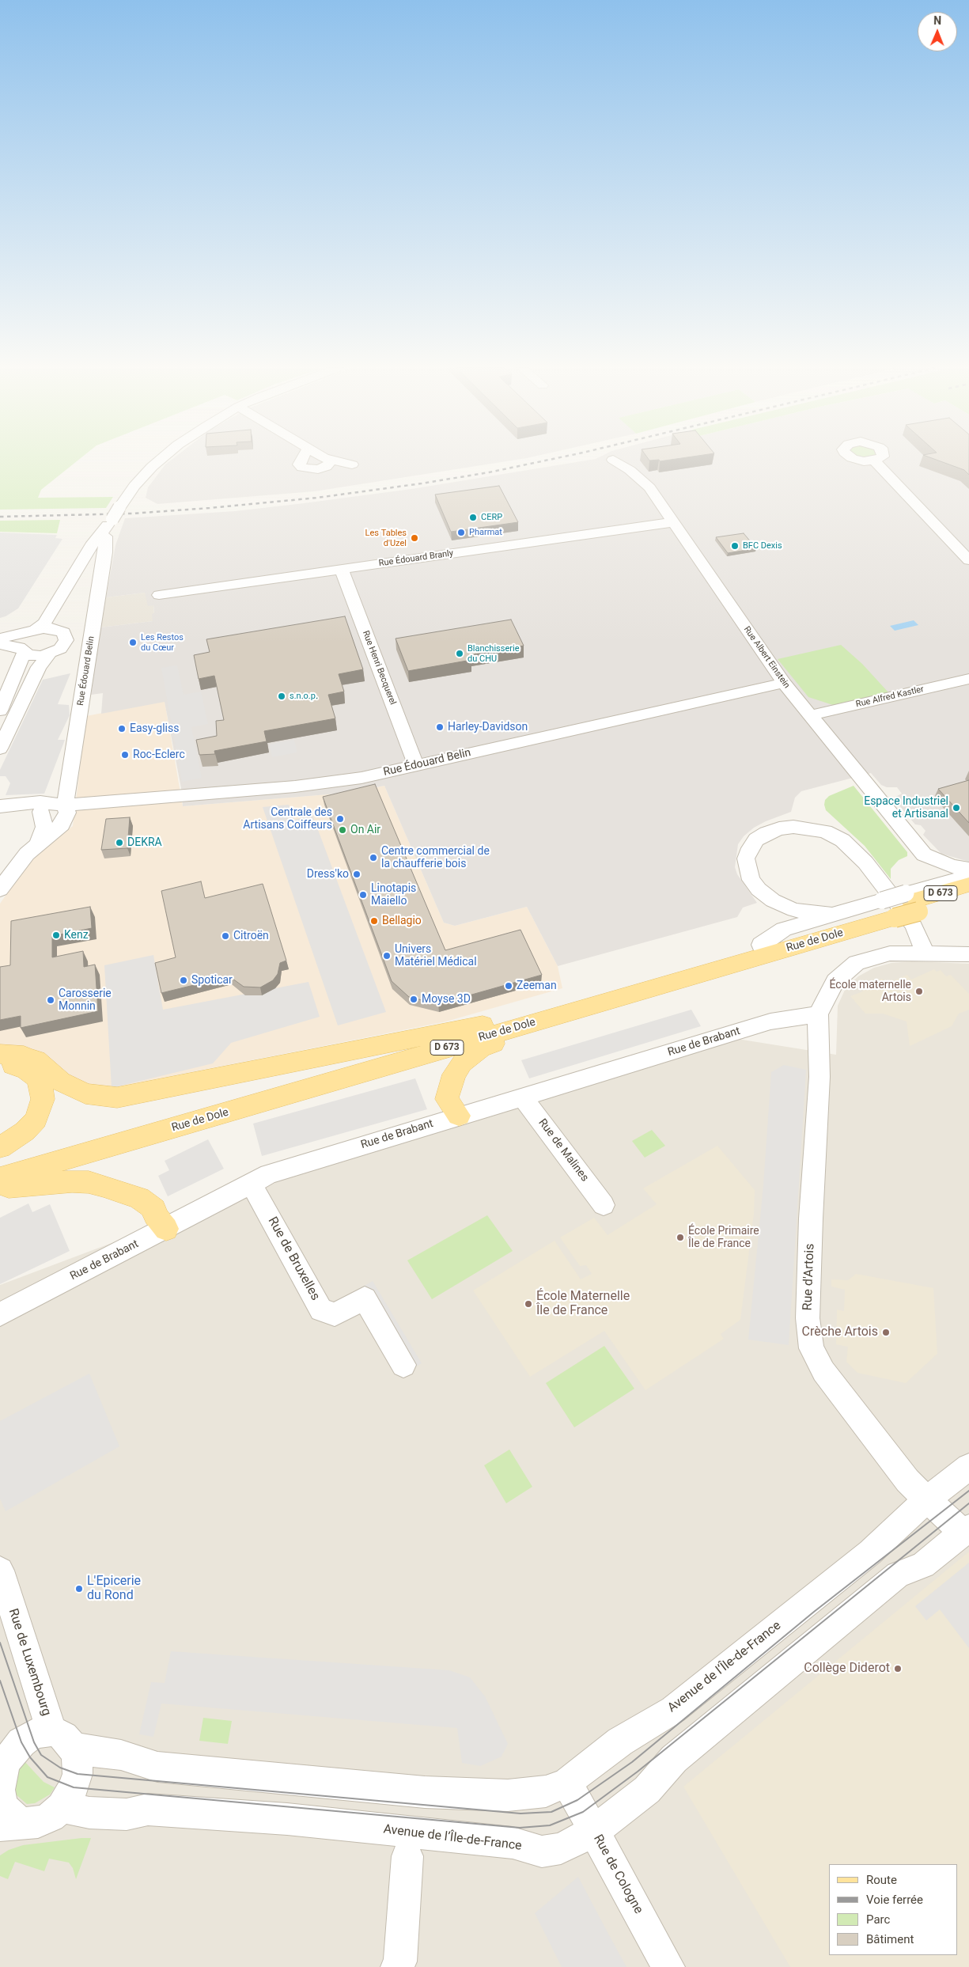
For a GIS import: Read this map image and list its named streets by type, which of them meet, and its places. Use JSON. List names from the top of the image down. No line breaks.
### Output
{"streets":{"main road":["D 673","Rue de Dole"],"street":["Rue Édouard Branly","Rue Albert Einstein","Rue Henri Becquerel","Rue Édouard Belin","Rue Alfred Kastler","Rue de Brabant","Rue de Malines","Rue de Bruxelles","Rue d'Artois","Rue de Luxembourg","Avenue de l’Île-de-France","Rue de Cologne"]},"crossings":[["Rue Édouard Branly","Rue Albert Einstein"],["Rue Édouard Branly","Rue Henri Becquerel"],["Rue Albert Einstein","Rue Édouard Belin"],["Rue Albert Einstein","Rue Alfred Kastler"],["Rue Henri Becquerel","Rue Édouard Belin"],["Rue de Brabant","Rue de Malines"],["Rue de Brabant","Rue de Bruxelles"],["Rue de Brabant","Rue d'Artois"],["Rue d'Artois","Avenue de l’Île-de-France"],["Rue de Luxembourg","Avenue de l’Île-de-France"],["Avenue de l’Île-de-France","Rue de Cologne"]],"places":["CERP","Pharmat","Les Tables d'Uzel","BFC Dexis","Les Restos du Cœur","Blanchisserie du CHU","s.n.o.p.","Harley-Davidson","Easy-gliss","Roc-Eclerc","Espace Industriel et Artisanal","Centrale des Artisans Coiffeurs","On Air","DEKRA","Centre commercial de la chaufferie bois","Dress'ko","Linotapis Maiello","Bellagio","Kenz","Citroën","Univers Matériel Médical","Spoticar","Zeeman","École maternelle Artois","Moyse 3D","Carosserie Monnin","École Primaire Île de France","École Maternelle Île de France","Crèche Artois","L'Epicerie du Rond","Collège Diderot"],"legend":["Route","Voie ferrée","Parc","Bâtiment"],"north":"top"}
